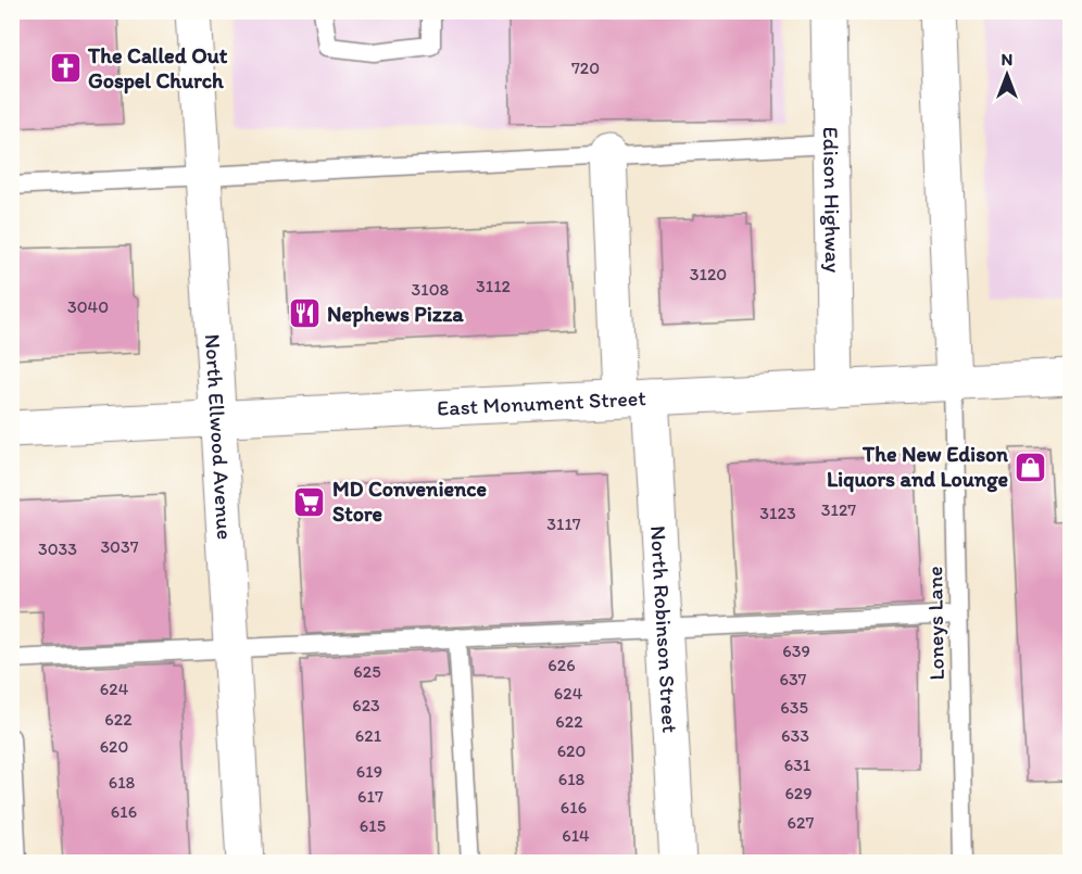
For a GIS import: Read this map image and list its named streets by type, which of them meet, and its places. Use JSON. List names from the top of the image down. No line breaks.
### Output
{"streets":{"main road":["Edison Highway","East Monument Street","North Ellwood Avenue","North Robinson Street"],"lane":["Loneys Lane"]},"crossings":[["Edison Highway","East Monument Street"],["East Monument Street","North Ellwood Avenue"],["East Monument Street","Loneys Lane"],["East Monument Street","North Robinson Street"]],"places":{"church":["The Called Out Gospel Church"],"restaurant":["Nephews Pizza"],"shop":["The New Edison Liquors and Lounge"],"supermarket":["MD Convenience Store"]},"house_numbers":["720","3120","3112","3108","3040","3127","3123","3117","3037","3033","639","626","625","637","624","624","623","635","622","622","621","633","620","620","631","619","618","618","629","617","616","616","627","615","614"],"north":"top"}
